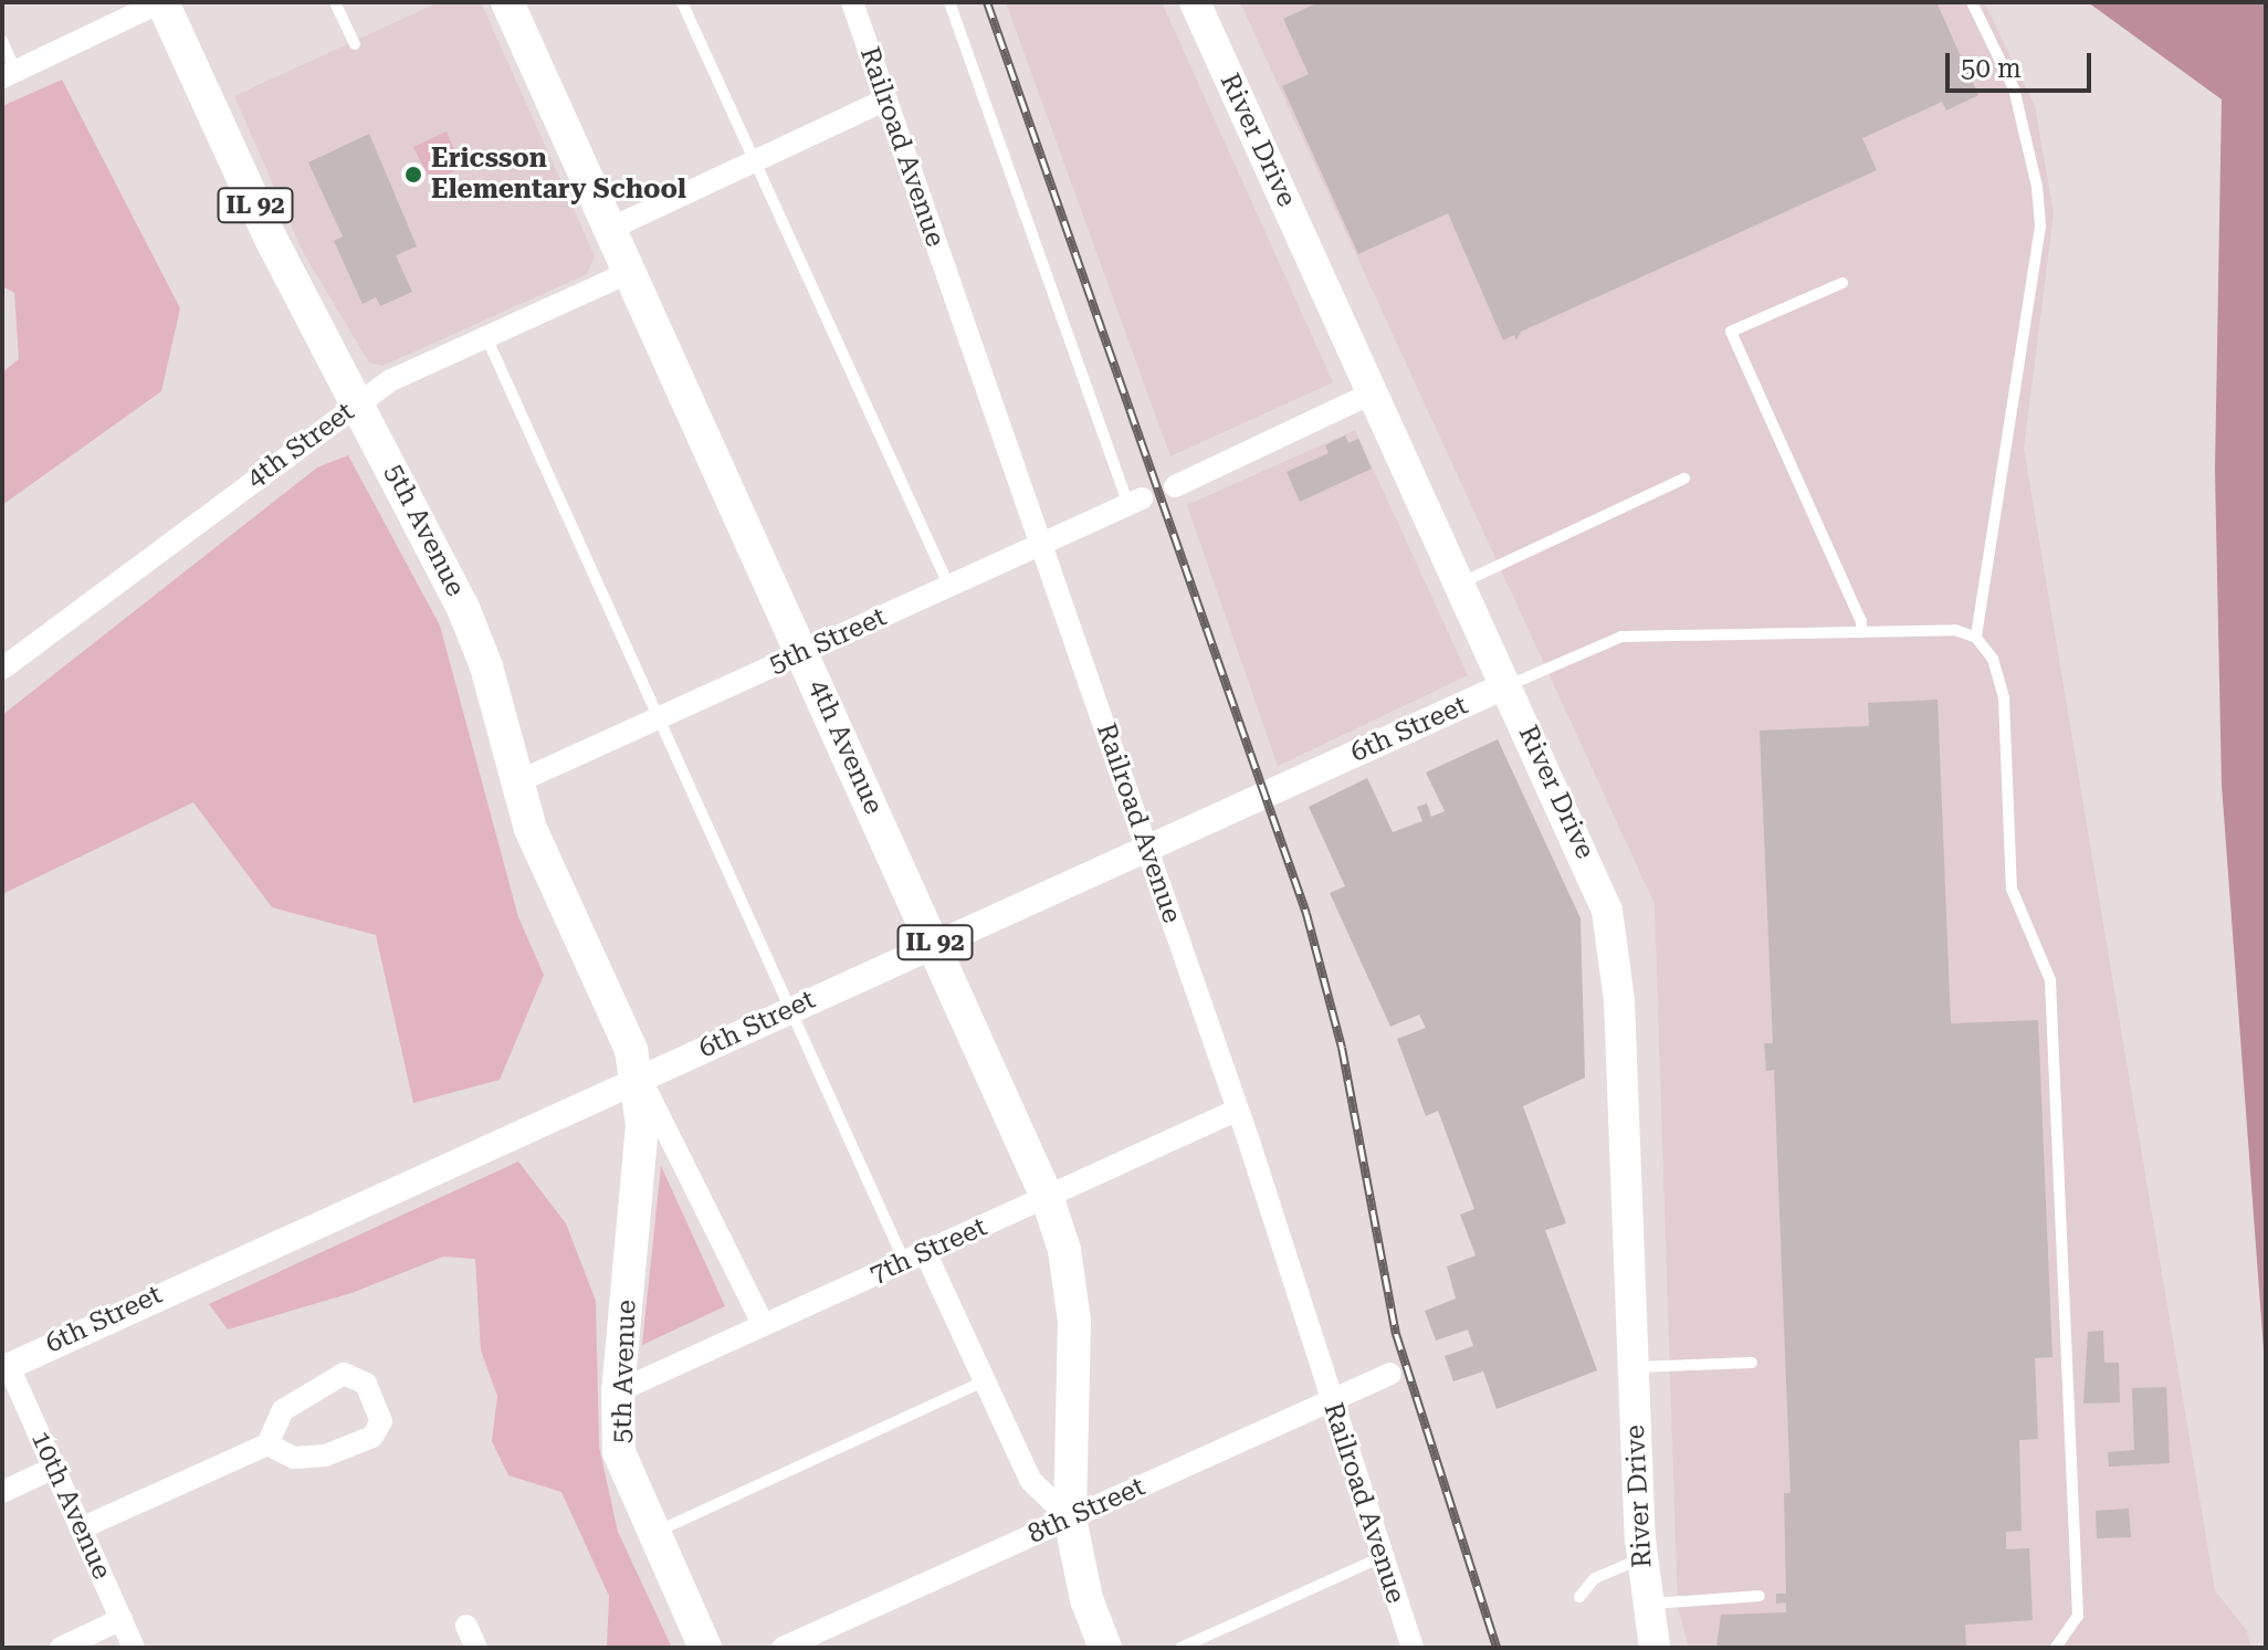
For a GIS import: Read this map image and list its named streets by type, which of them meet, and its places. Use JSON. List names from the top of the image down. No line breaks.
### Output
{"streets":{"main road":["River Drive","IL 92","5th Avenue","4th Avenue"],"street":["Railroad Avenue","4th Street","5th Street","6th Street","7th Street","10th Avenue","8th Street"]},"crossings":[["River Drive","6th Street"],["Railroad Avenue","5th Street"],["Railroad Avenue","6th Street"],["Railroad Avenue","7th Street"],["Railroad Avenue","8th Street"],["4th Street","5th Avenue"],["4th Street","4th Avenue"],["5th Avenue","5th Street"],["5th Avenue","6th Street"],["5th Avenue","7th Street"],["5th Street","4th Avenue"],["6th Street","4th Avenue"],["6th Street","10th Avenue"],["4th Avenue","7th Street"],["4th Avenue","8th Street"]],"places":["Ericsson Elementary School"],"scale_bar":"50 m"}
